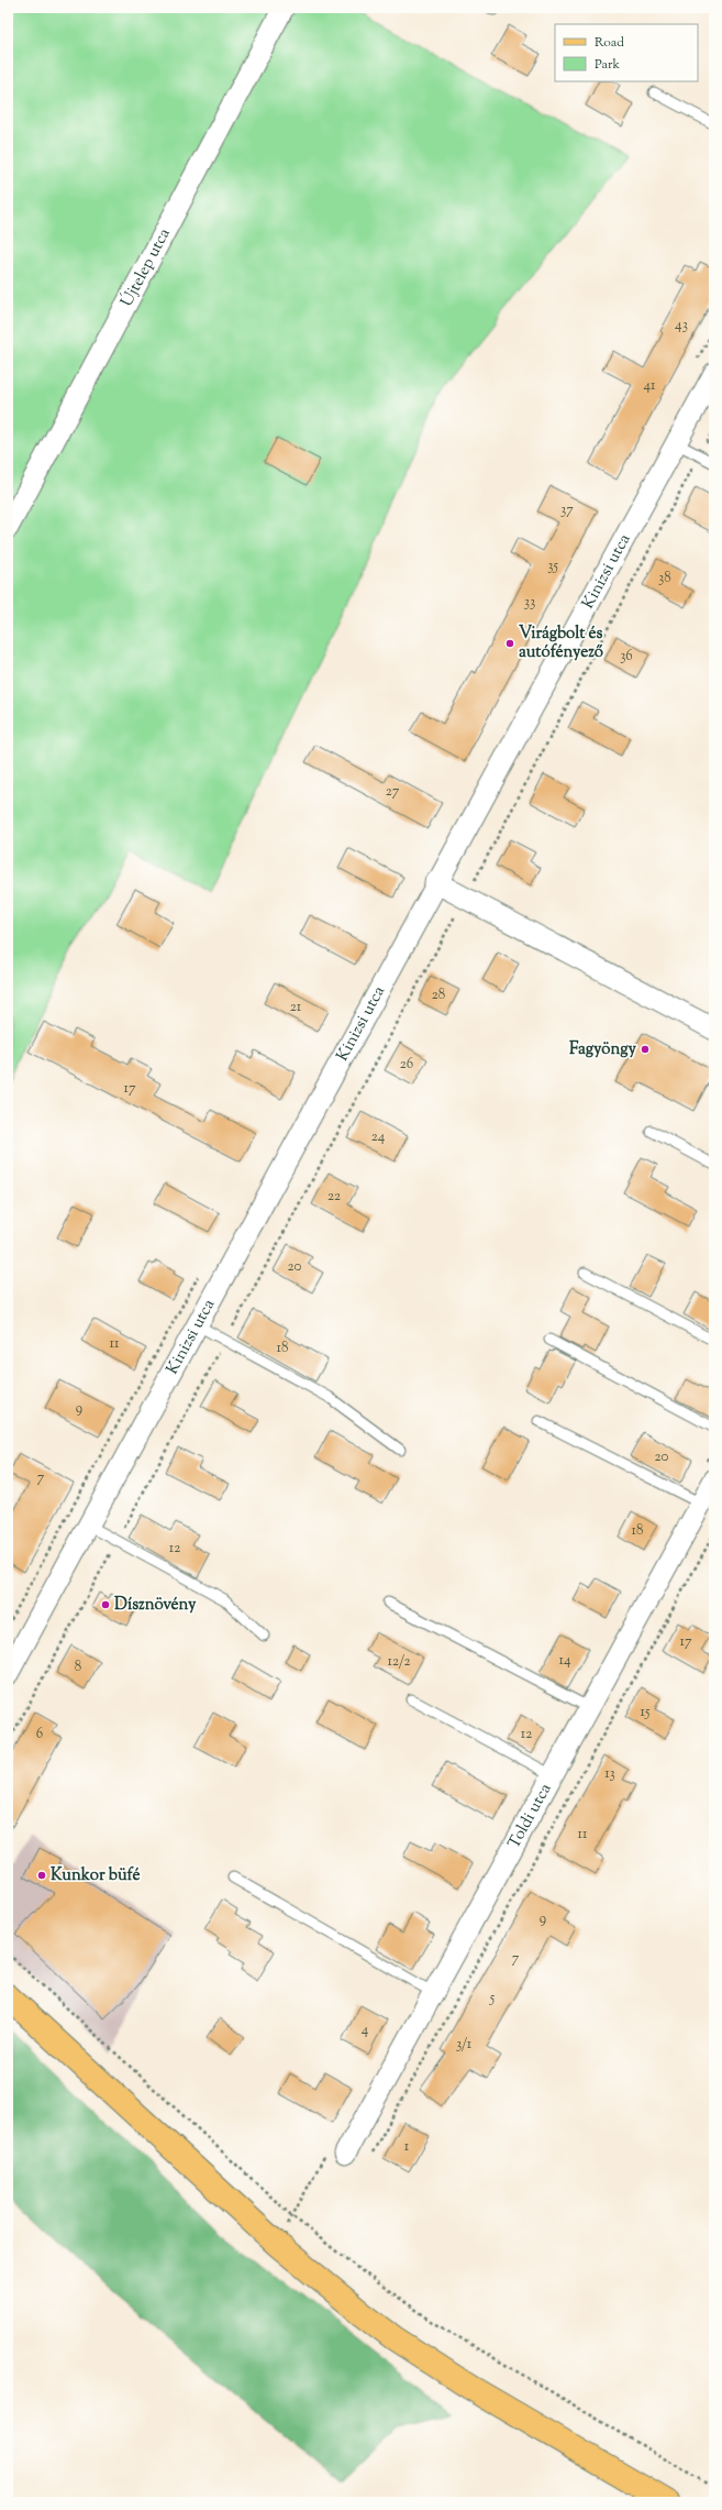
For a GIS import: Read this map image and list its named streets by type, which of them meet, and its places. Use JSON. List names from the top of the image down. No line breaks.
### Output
{"streets":{"street":["Újtelep utca","Kinizsi utca","Toldi utca"]},"places":["Virágbolt és autófényező","Fagyöngy","Dísznövény","Kunkor büfé"],"house_numbers":["43","41","37","35","38","33","36","27","28","21","26","17","24","22","20","11","18","9","20","7","18","12","17","14","12/2","8","15","6","12","13","11","9","7","5","4","3/1","1"],"legend":["Road","Park"]}
